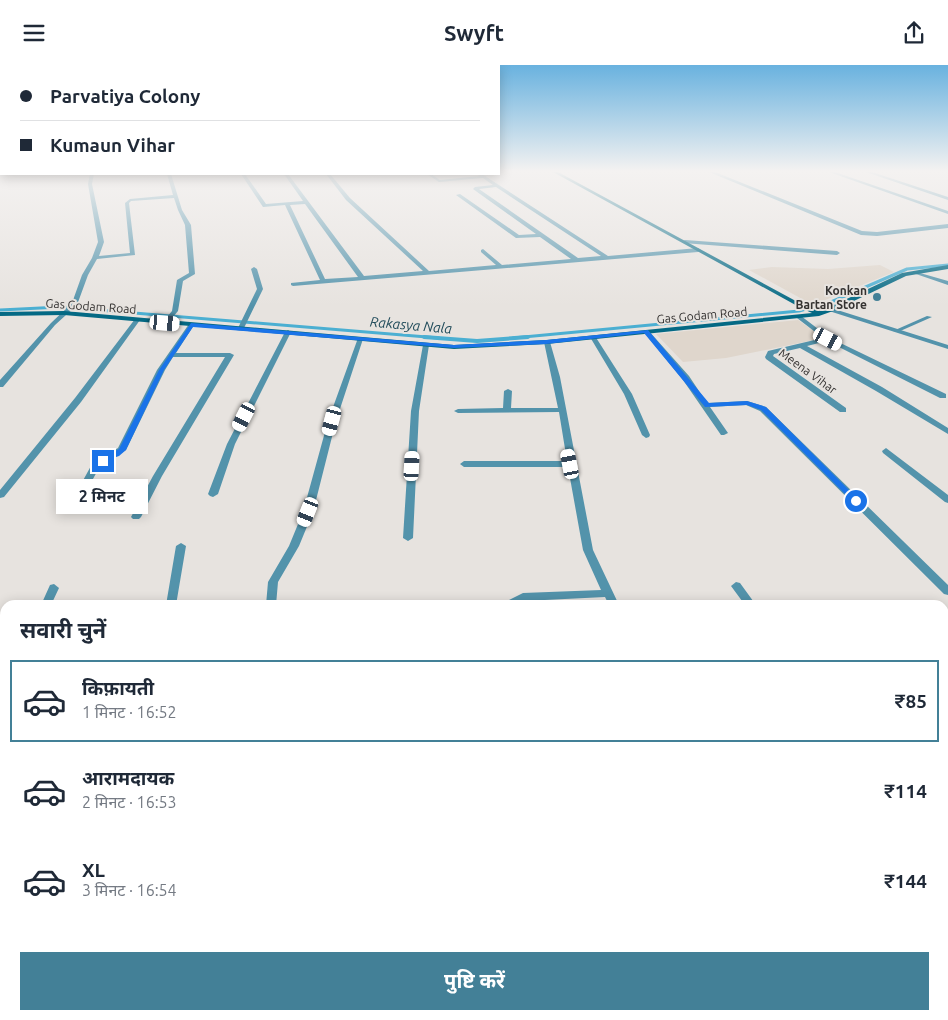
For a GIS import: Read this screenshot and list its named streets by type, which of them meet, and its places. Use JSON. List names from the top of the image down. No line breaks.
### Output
{"streets":{"main road":["Gas Godam Road"],"street":["Meena Vihar"]},"water":["Rakasya Nala"],"places":["Konkan Bartan Store"],"page":{"header":"Swyft","banner":["Parvatiya Colony","Kumaun Vihar"],"bubble":"2 मिनट","heading":"सवारी चुनें","list":[{"name":"किफ़ायती","note":"1 मिनट · 16:52","value":"₹85"},{"name":"आरामदायक","note":"2 मिनट · 16:53","value":"₹114"},{"name":"XL","note":"3 मिनट · 16:54","value":"₹144"}],"buttons":"पुष्टि करें"}}
